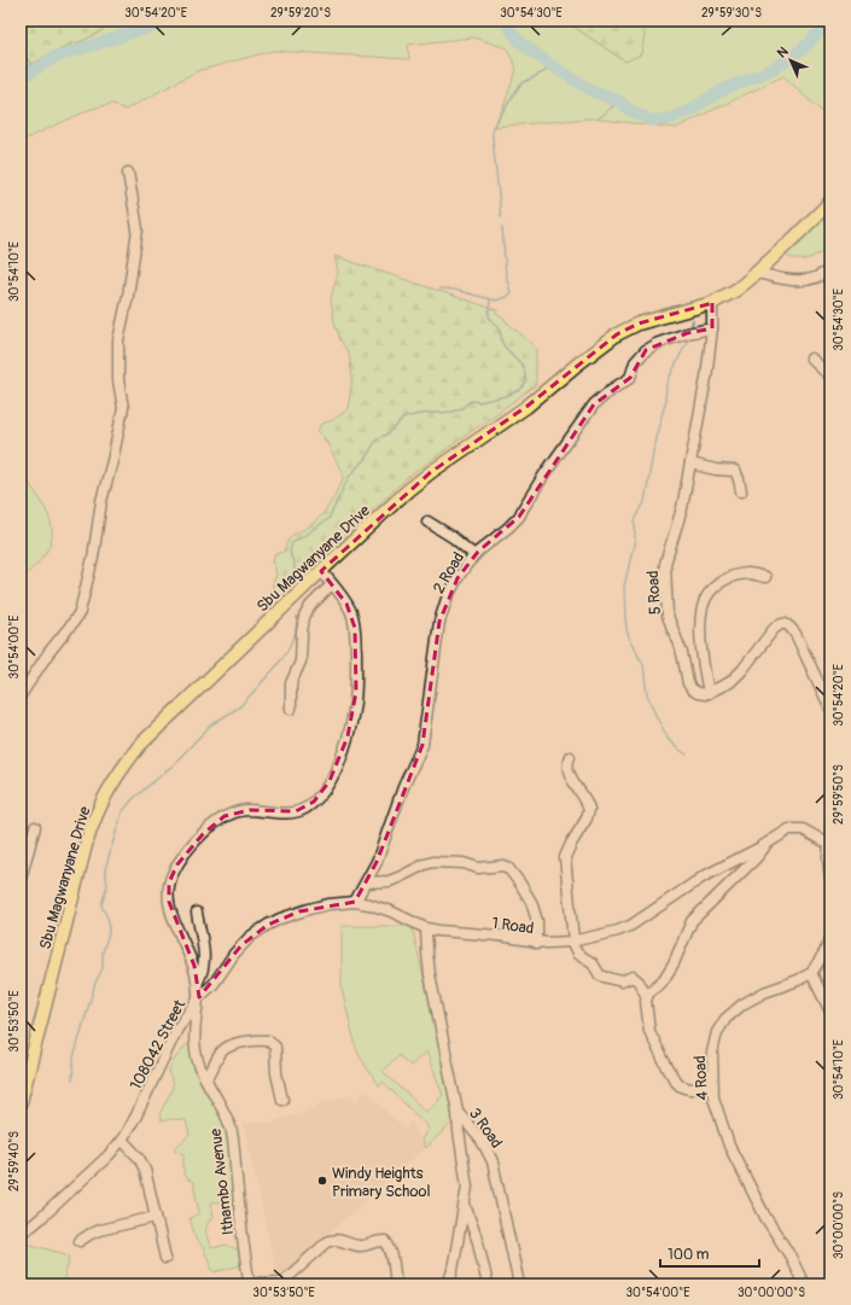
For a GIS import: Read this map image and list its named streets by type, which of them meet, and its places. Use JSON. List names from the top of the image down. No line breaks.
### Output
{"streets":{"main road":["Sbu Magwanyane Drive"],"street":["2 Road","5 Road","1 Road","108042 Street","4 Road","3 Road","Ithambo Avenue"]},"crossings":[["Sbu Magwanyane Drive","5 Road"],["Sbu Magwanyane Drive","108042 Street"],["2 Road","5 Road"],["2 Road","1 Road"],["1 Road","108042 Street"],["1 Road","3 Road"],["1 Road","Ithambo Avenue"],["108042 Street","Ithambo Avenue"]],"places":["Windy Heights Primary School"],"scale_bar":"100 m","north":"top left","coordinates":["30°54'20\"E","29°59'20\"S","30°54'30\"E","29°59'30\"S","30°54'10\"E","30°54'00\"E","29°59'50\"S","30°53'50\"E","29°59'40\"S","30°00'00\"S"]}
